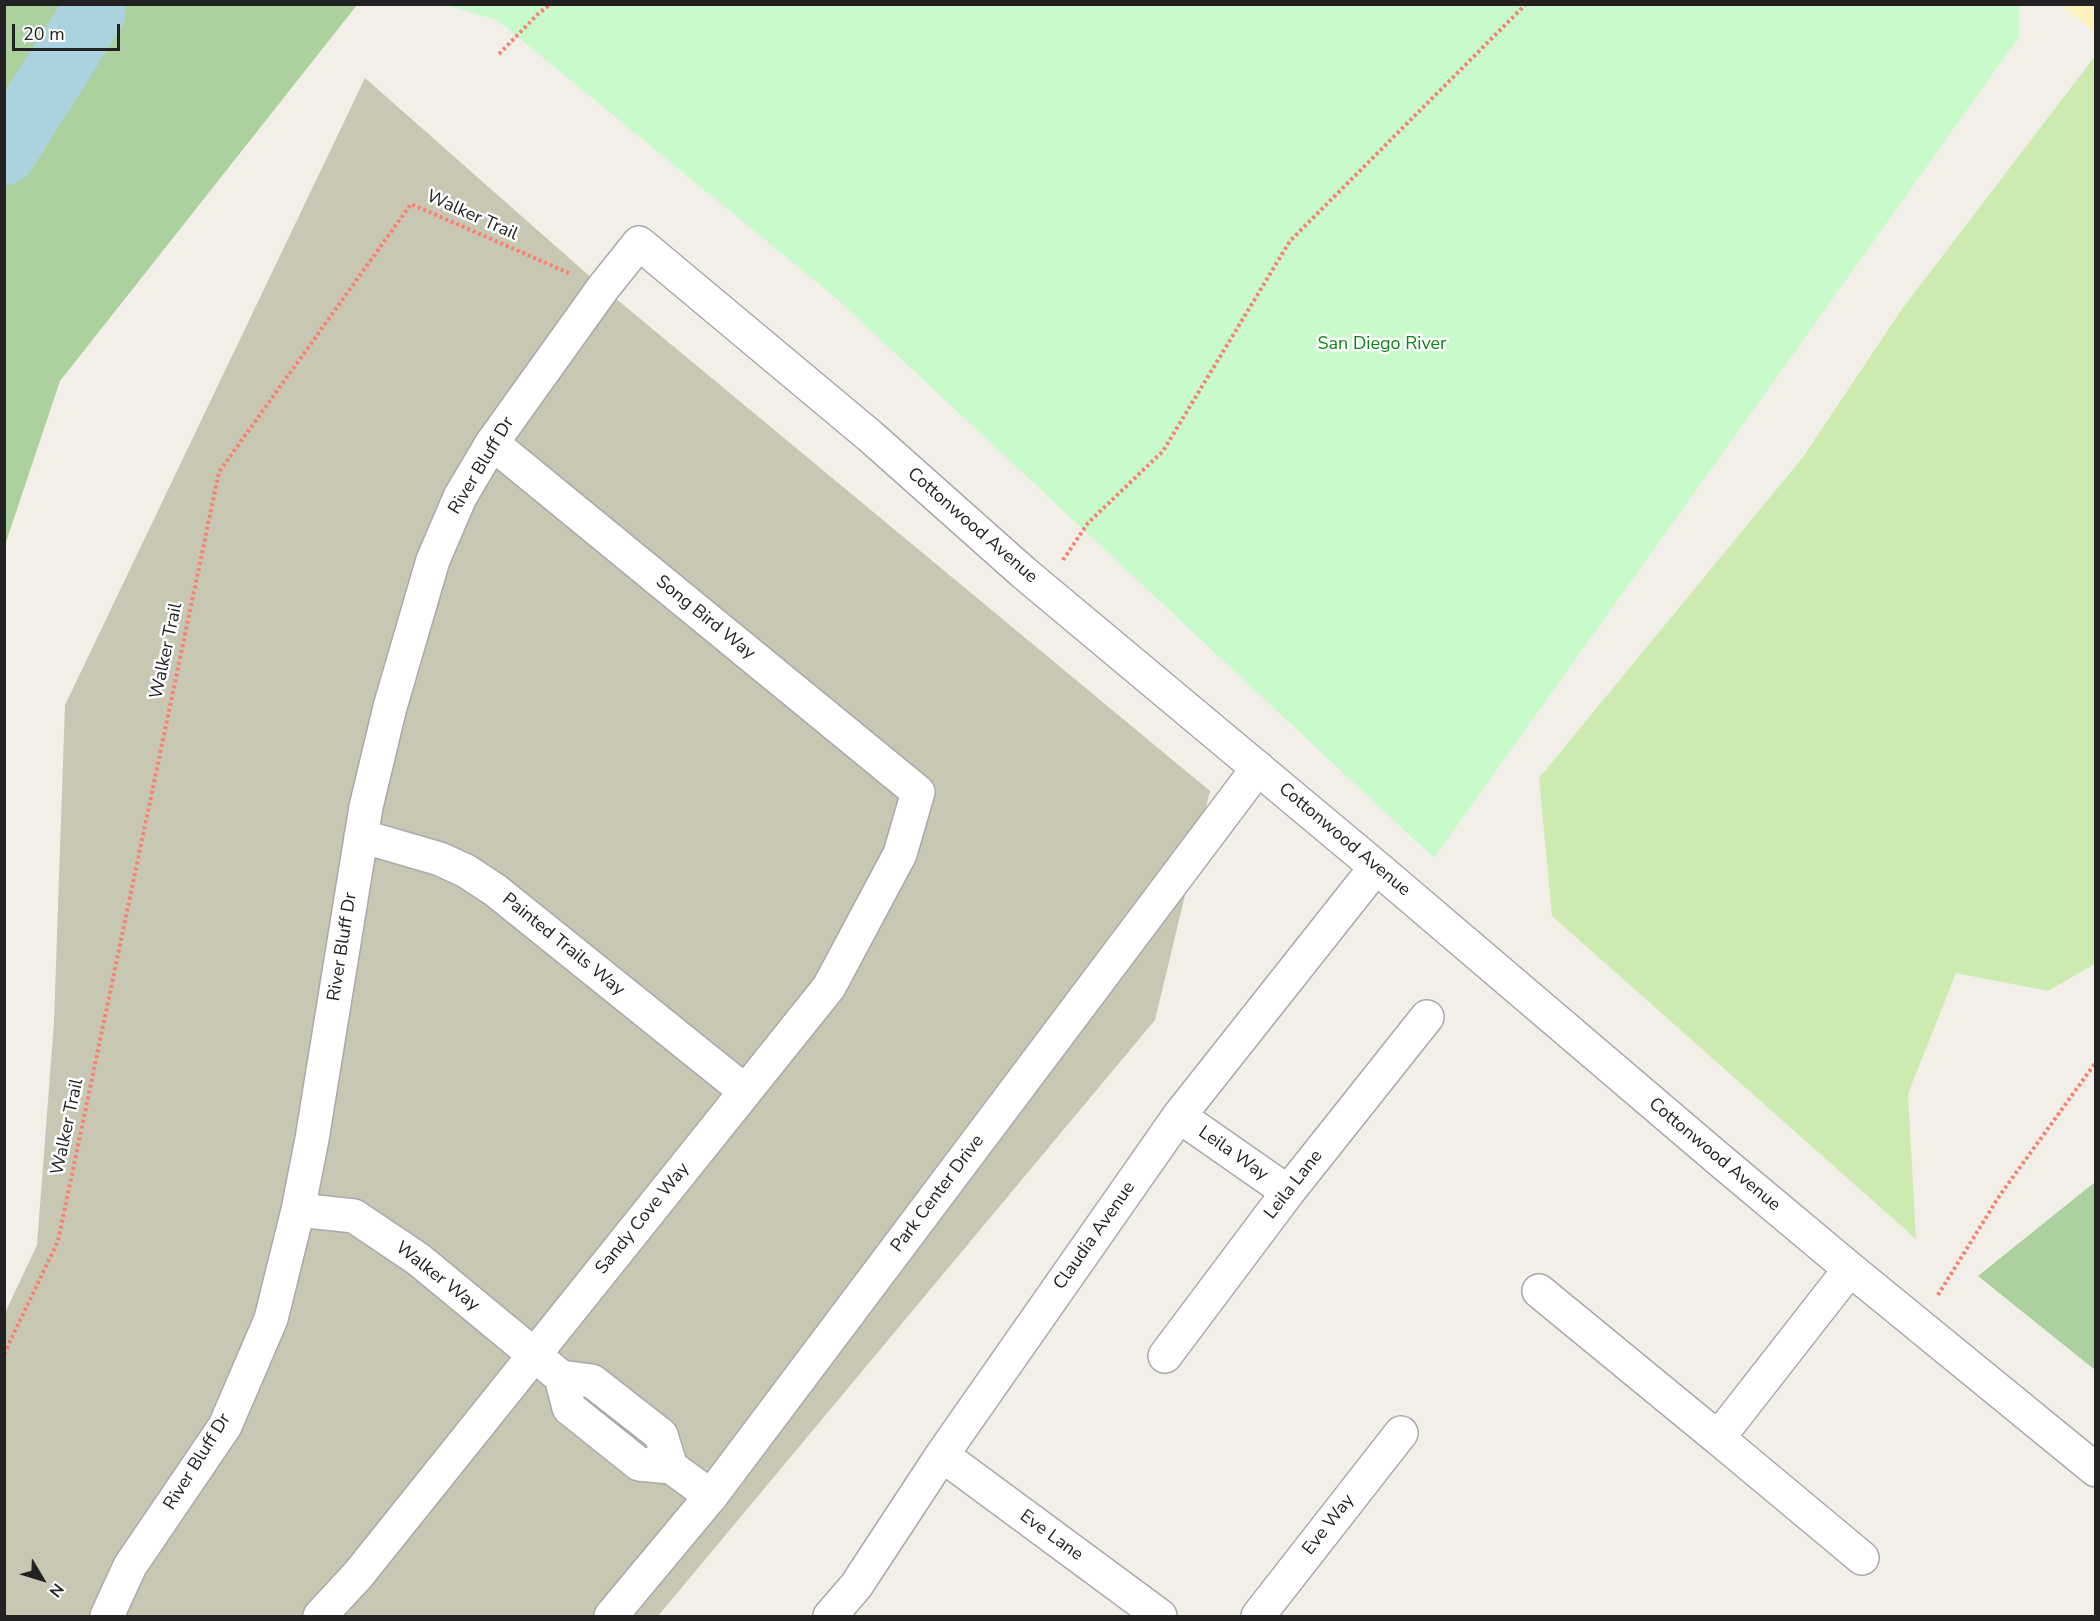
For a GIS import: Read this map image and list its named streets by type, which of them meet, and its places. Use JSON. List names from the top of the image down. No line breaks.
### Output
{"streets":{"street":["River Bluff Dr","Cottonwood Avenue","Song Bird Way","Painted Trails Way","Leila Way","Leila Lane","Park Center Drive","Sandy Cove Way","Claudia Avenue","Walker Way","Eve Way","Eve Lane"],"path":["Walker Trail"]},"crossings":[["Walker Trail","River Bluff Dr"],["Walker Trail","Cottonwood Avenue"],["River Bluff Dr","Cottonwood Avenue"],["River Bluff Dr","Song Bird Way"],["River Bluff Dr","Painted Trails Way"],["River Bluff Dr","Walker Way"],["Cottonwood Avenue","Park Center Drive"],["Cottonwood Avenue","Claudia Avenue"],["Song Bird Way","Sandy Cove Way"],["Painted Trails Way","Sandy Cove Way"],["Leila Way","Leila Lane"],["Leila Way","Claudia Avenue"],["Park Center Drive","Walker Way"],["Sandy Cove Way","Walker Way"],["Claudia Avenue","Eve Lane"]],"parks":["San Diego River"],"scale_bar":"20 m","north":"bottom right"}
